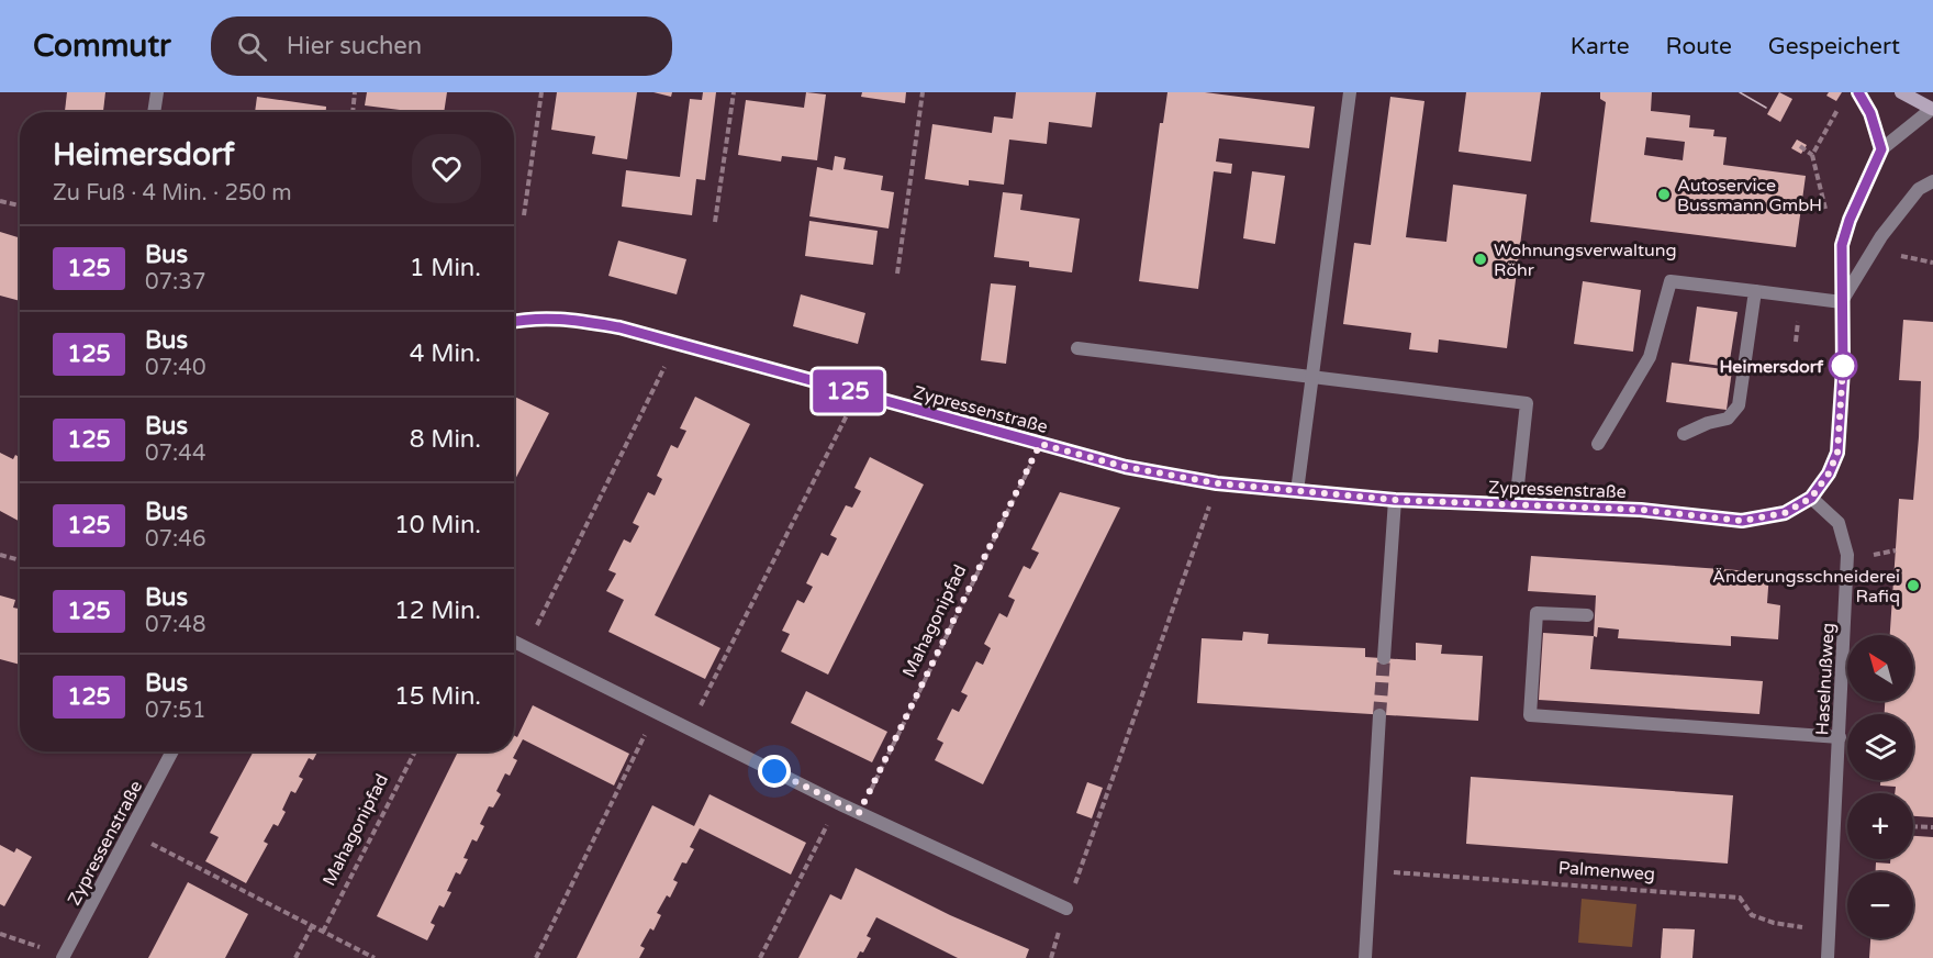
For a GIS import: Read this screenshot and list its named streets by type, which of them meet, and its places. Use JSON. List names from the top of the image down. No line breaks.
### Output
{"streets":{"street":["Zypressenstraße","Haselnußweg"],"path":["Mahagonipfad","Palmenweg"]},"crossings":[["Zypressenstraße","Mahagonipfad"],["Zypressenstraße","Haselnußweg"],["Haselnußweg","Palmenweg"]],"places":["Autoservice Bussmann GmbH","Wohnungsverwaltung Röhr","Heimersdorf","Änderungsschneiderei Rafiq"],"lines":["bus line 125"],"north":"top left","page":{"header":"Commutr","search":"Hier suchen","nav":["Karte","Route","Gespeichert"],"on_map":"125","heading":["Heimersdorf","Zu Fuß · 4 Min. · 250 m"],"list":[{"mark":"125","name":"Bus","note":"07:37","value":"1 Min."},{"mark":"125","name":"Bus","note":"07:40","value":"4 Min."},{"mark":"125","name":"Bus","note":"07:44","value":"8 Min."},{"mark":"125","name":"Bus","note":"07:46","value":"10 Min."},{"mark":"125","name":"Bus","note":"07:48","value":"12 Min."},{"mark":"125","name":"Bus","note":"07:51","value":"15 Min."}],"map_buttons":["+","−"]}}
